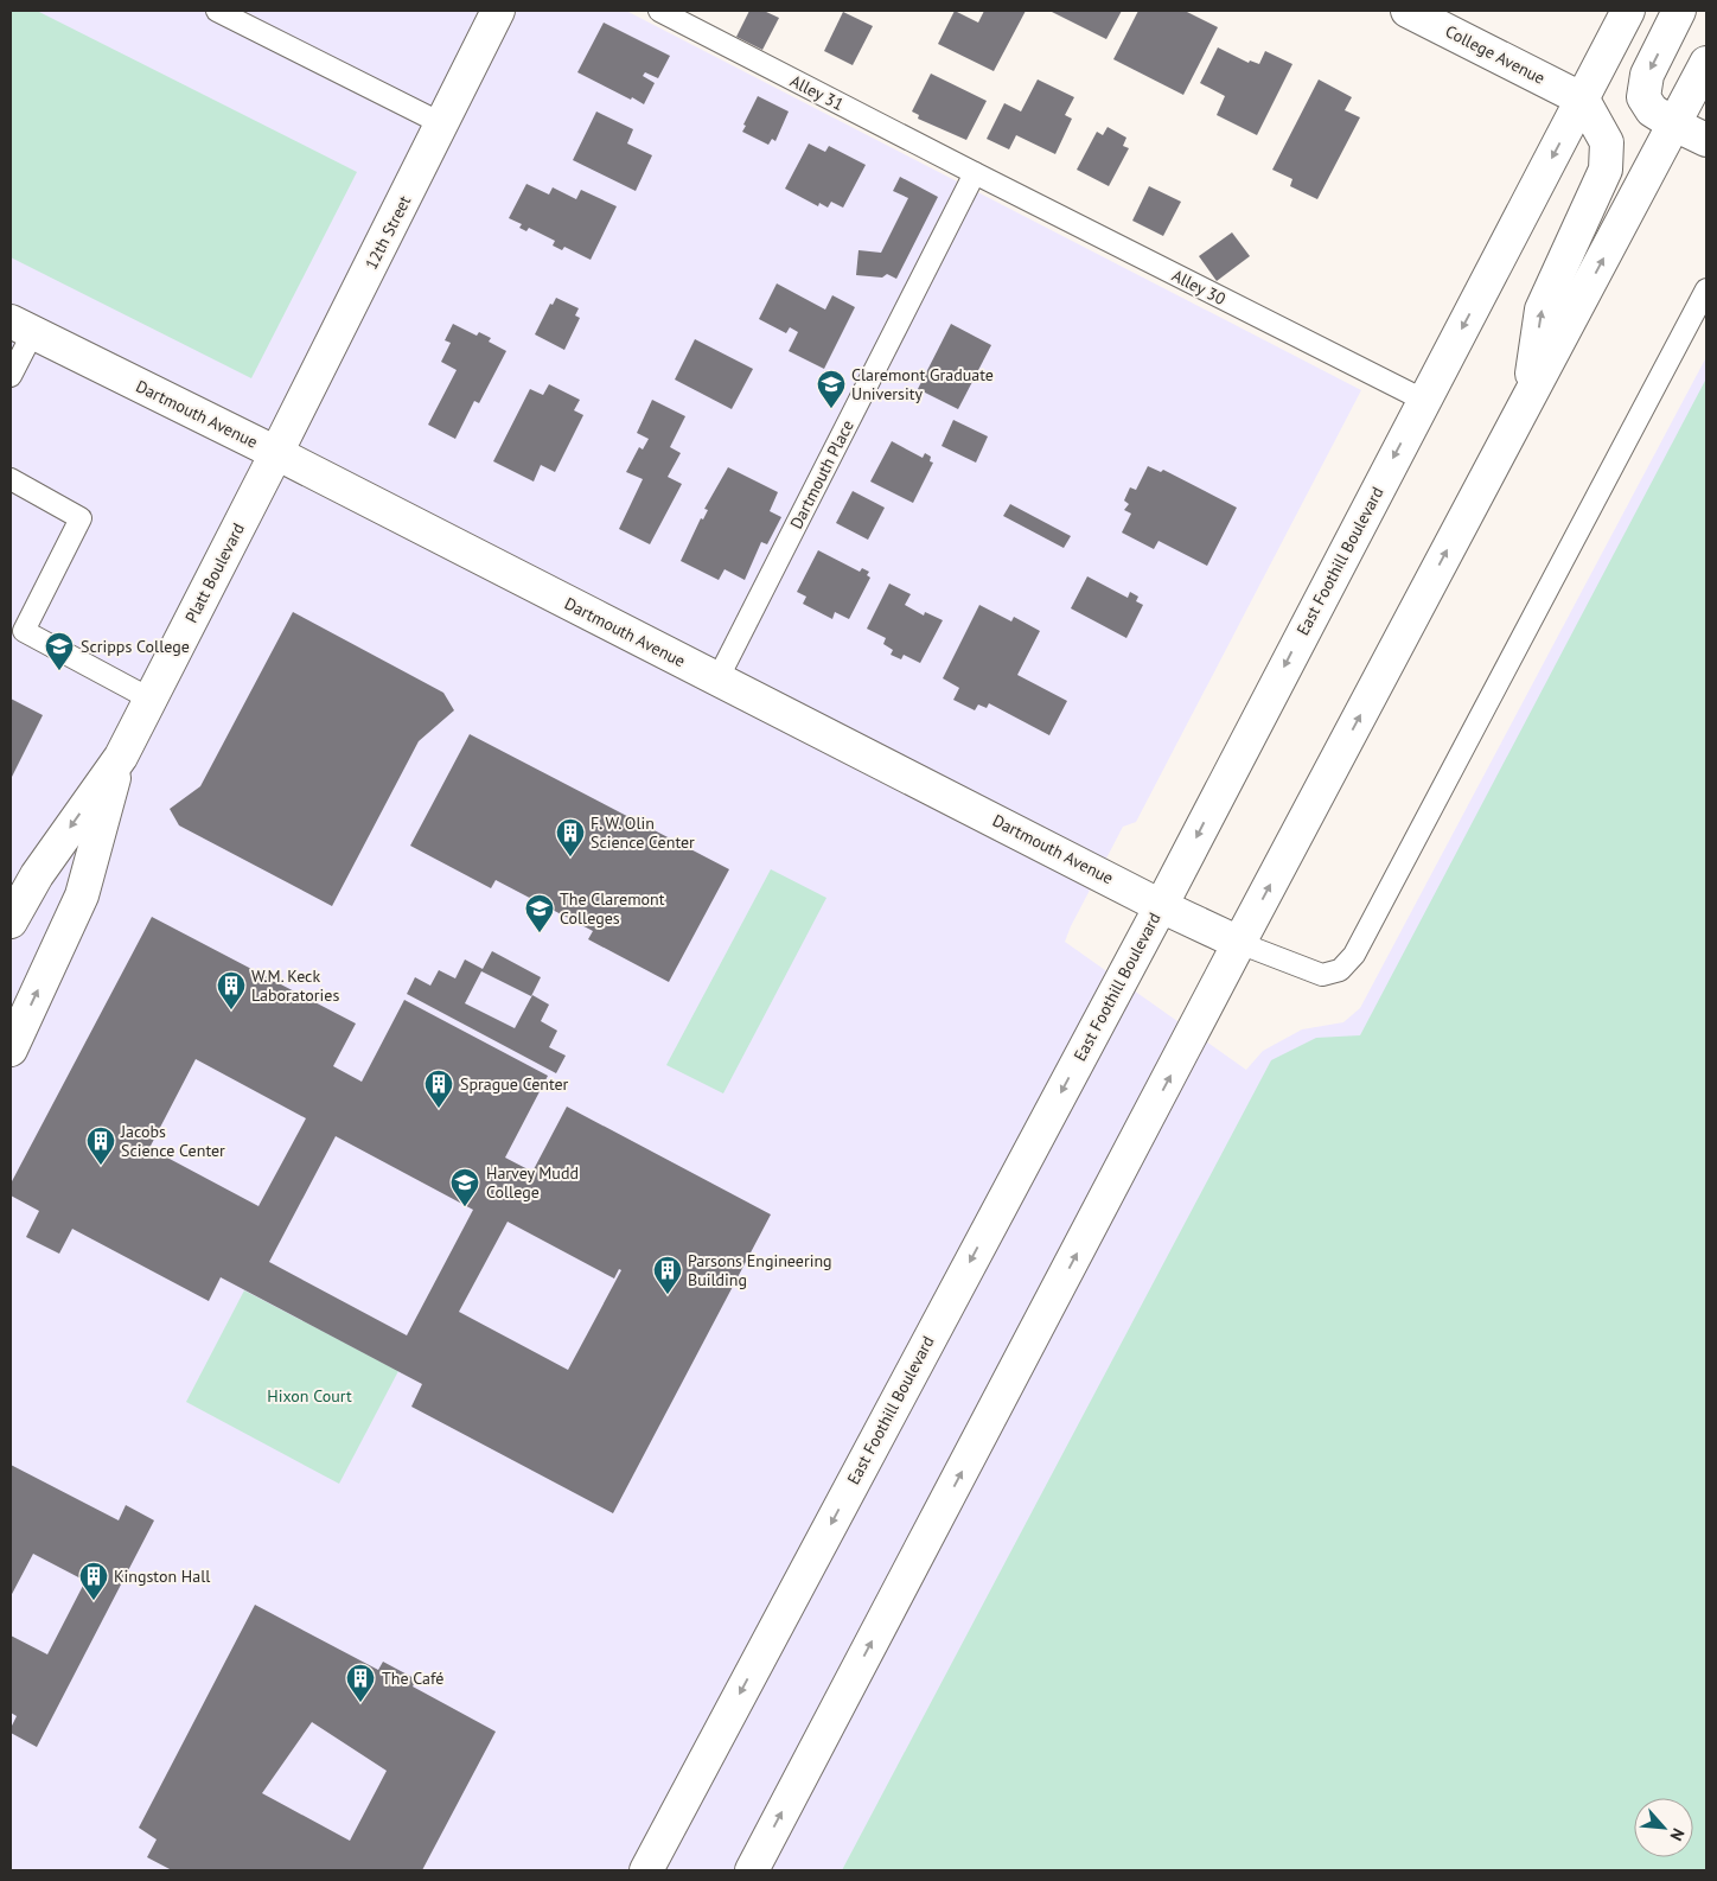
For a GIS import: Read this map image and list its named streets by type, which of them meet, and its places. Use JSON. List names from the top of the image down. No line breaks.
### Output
{"streets":{"main road":["College Avenue","12th Street","Dartmouth Avenue","East Foothill Boulevard","Platt Boulevard"],"lane":["Alley 31","Alley 30","Dartmouth Place"]},"crossings":[["College Avenue","East Foothill Boulevard"],["Alley 31","Alley 30"],["Alley 31","Dartmouth Place"],["12th Street","Dartmouth Avenue"],["12th Street","Platt Boulevard"],["Alley 30","Dartmouth Place"],["Alley 30","East Foothill Boulevard"],["Dartmouth Avenue","Dartmouth Place"],["Dartmouth Avenue","East Foothill Boulevard"],["Dartmouth Avenue","Platt Boulevard"]],"parks":["Hixon Court"],"places":{"school or university":["Claremont Graduate University","Scripps College","The Claremont Colleges","Harvey Mudd College"],"building":["F. W. Olin Science Center","W.M. Keck Laboratories","Sprague Center","Jacobs Science Center","Parsons Engineering Building","Kingston Hall","The Café"]},"north":"bottom right"}
